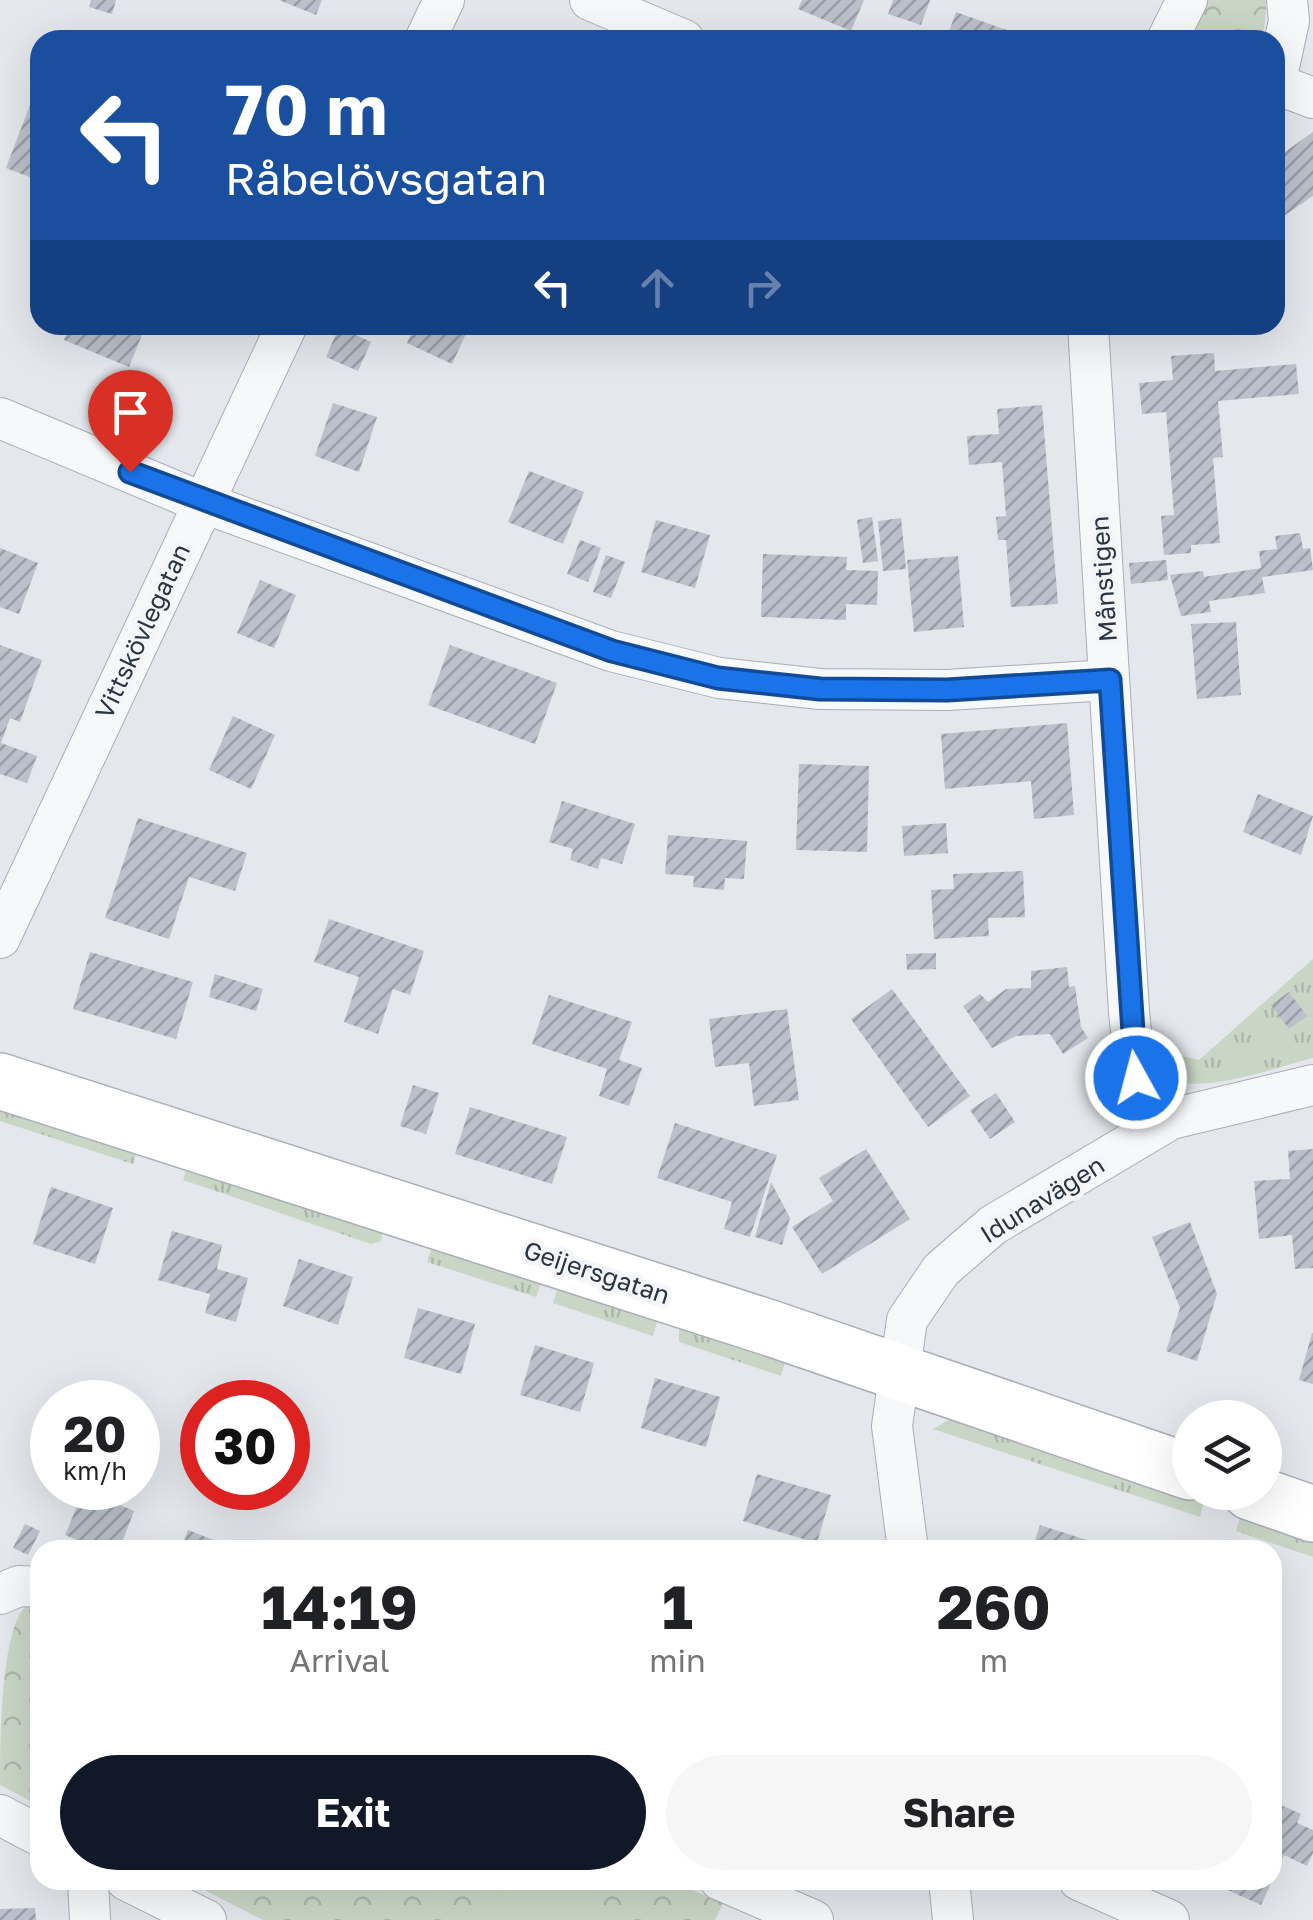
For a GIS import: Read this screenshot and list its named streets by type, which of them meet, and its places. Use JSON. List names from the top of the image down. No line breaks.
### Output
{"streets":{"street":["Månstigen","Vittskövlegatan","Idunavägen","Geijersgatan"]},"crossings":[["Månstigen","Idunavägen"],["Idunavägen","Geijersgatan"]],"page":{"turn":["70 m","Råbelövsgatan"],"speed":"20 km/h","limit":"30","eta":["14:19","Arrival","1","min","260","m"],"buttons":["Exit","Share"]}}
